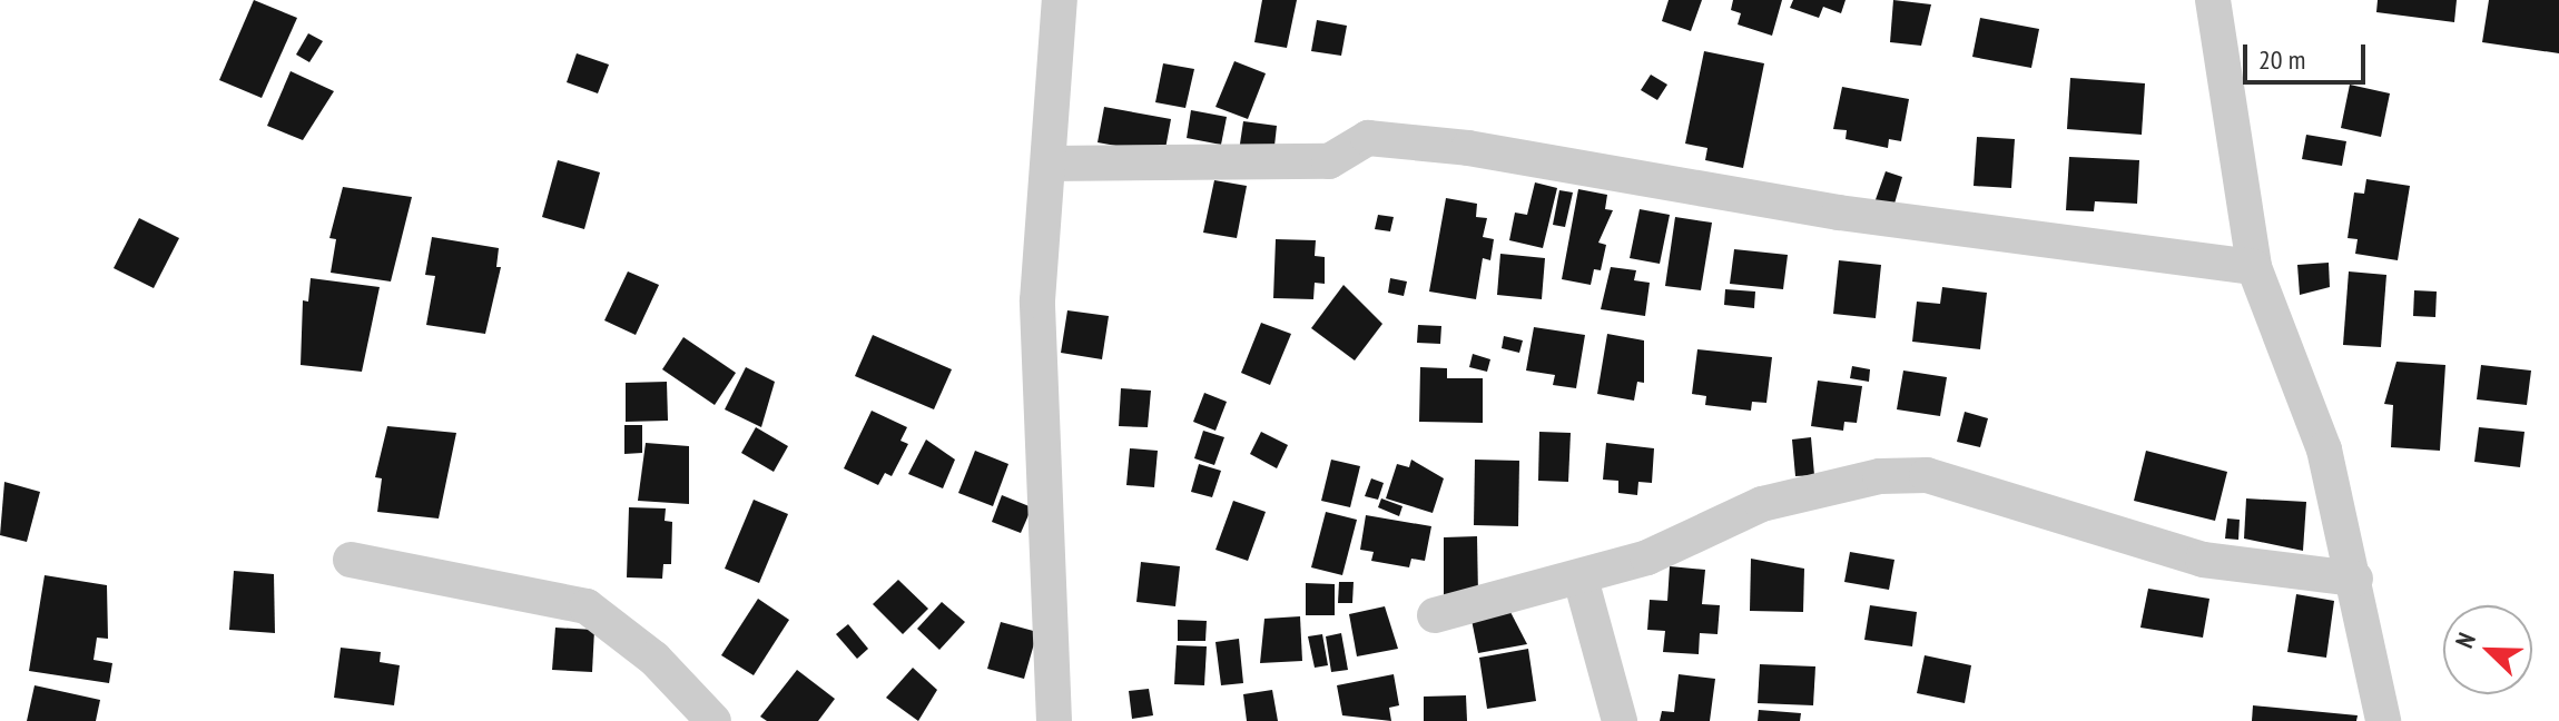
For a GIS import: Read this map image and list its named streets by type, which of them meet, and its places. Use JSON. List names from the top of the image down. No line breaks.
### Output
{"scale_bar":"20 m","north":"top left"}
